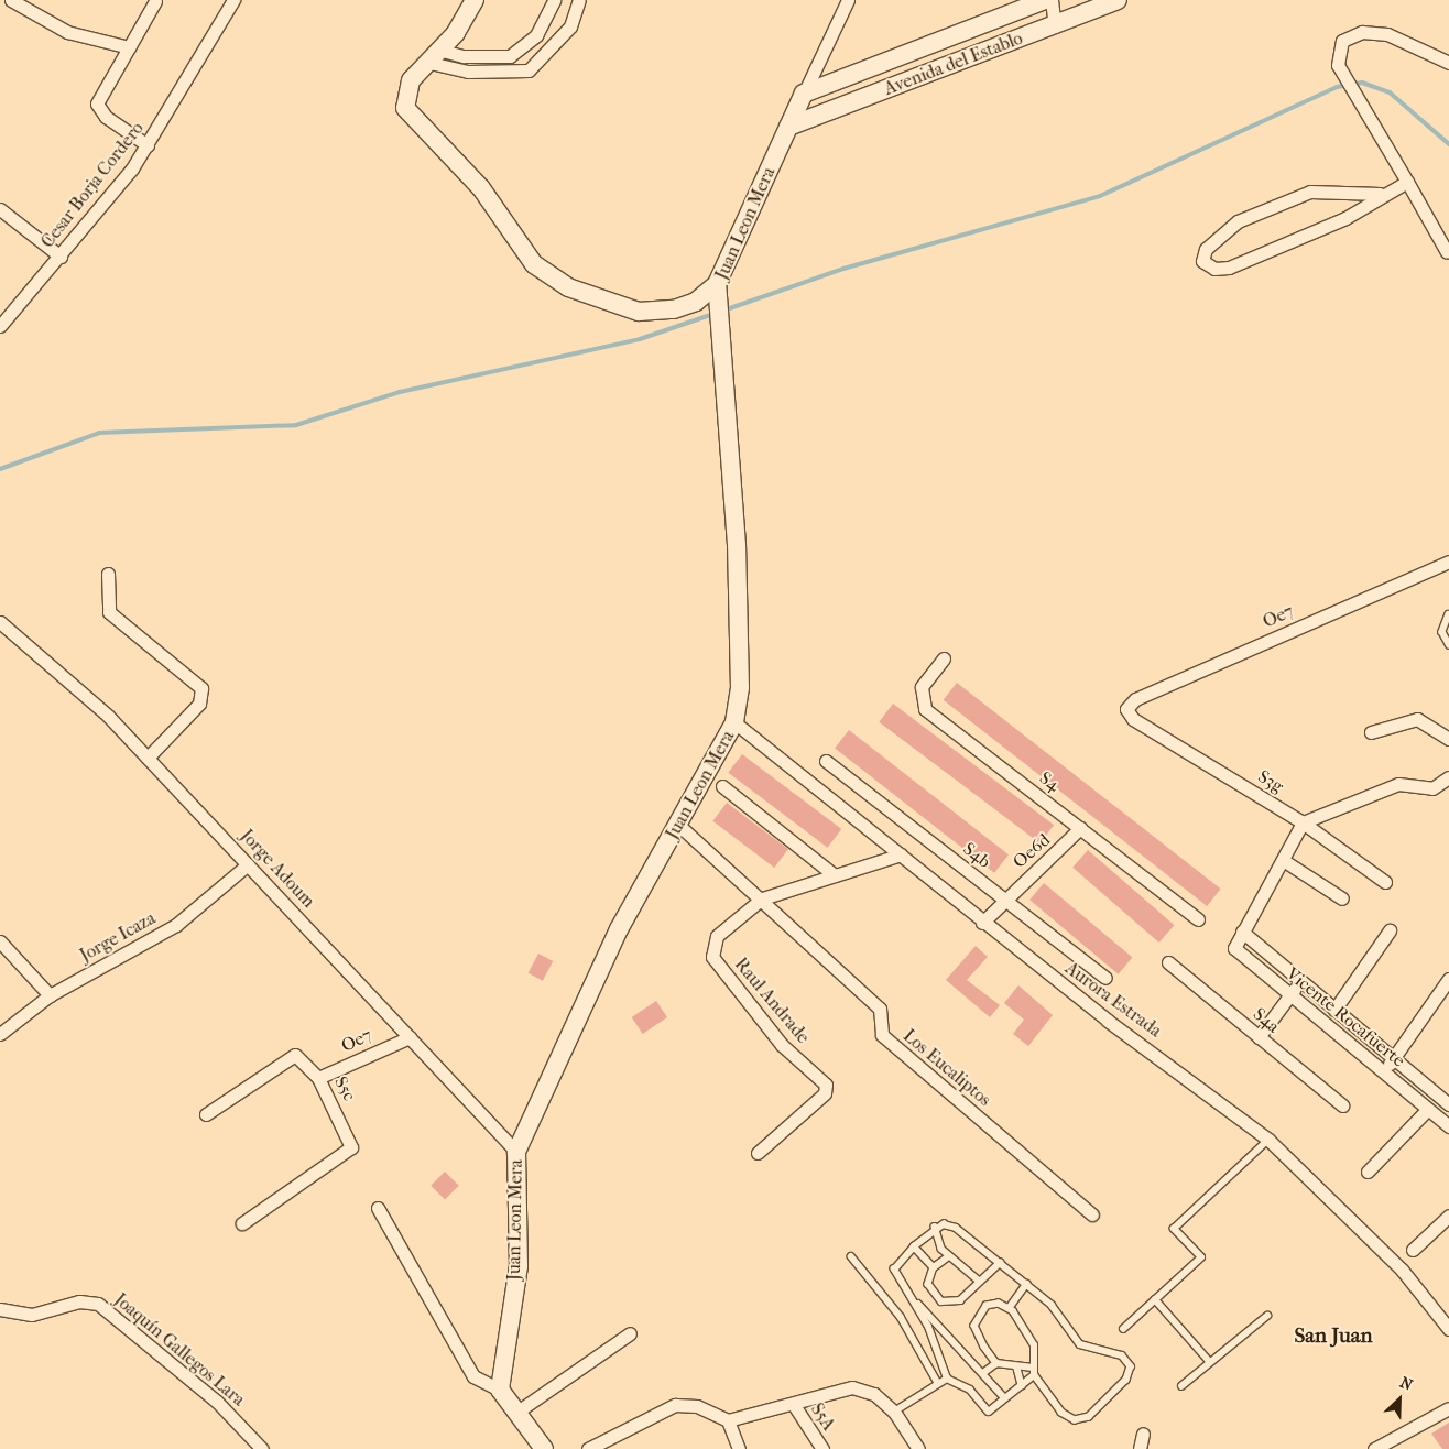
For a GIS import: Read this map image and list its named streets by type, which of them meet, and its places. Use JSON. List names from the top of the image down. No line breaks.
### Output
{"streets":{"street":["Avenida del Establo","Cesar Borja Cordero","Juan Leon Mera","Oe7","S4","S3g","Oe6d","S4b","Jorge Adoum","Jorge Icaza","Aurora Estrada","Raul Andrade","Vicente Rocafuerte","S4a","Los Eucaliptos","S5c","Joaquín Gallegos Lara","S5A"]},"crossings":[["Avenida del Establo","Juan Leon Mera"],["Juan Leon Mera","Jorge Adoum"],["Juan Leon Mera","Aurora Estrada"],["Juan Leon Mera","Los Eucaliptos"],["Oe7","S3g"],["Oe7","Jorge Adoum"],["Oe7","S5c"],["S4","Oe6d"],["S3g","Vicente Rocafuerte"],["Oe6d","S4b"],["Oe6d","Aurora Estrada"],["Jorge Adoum","Jorge Icaza"],["Aurora Estrada","Raul Andrade"],["Raul Andrade","Los Eucaliptos"]],"districts":["San Juan"],"north":"top right"}
